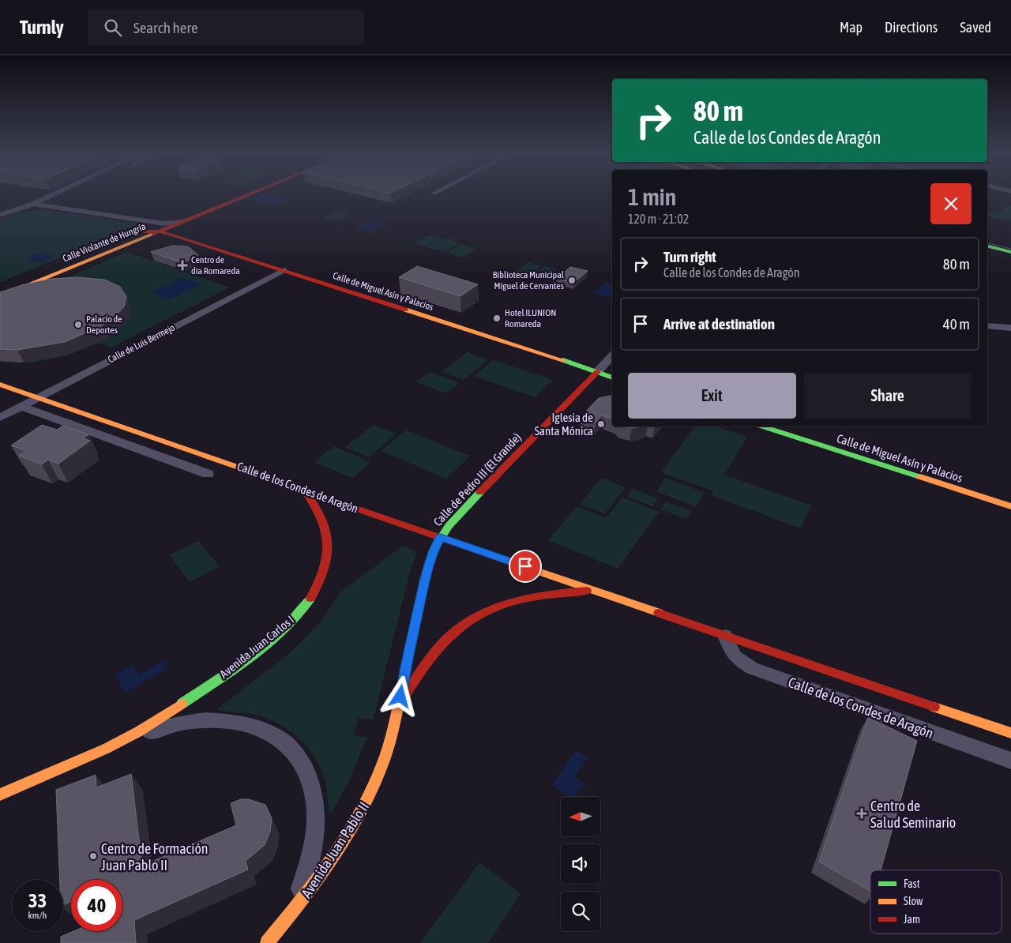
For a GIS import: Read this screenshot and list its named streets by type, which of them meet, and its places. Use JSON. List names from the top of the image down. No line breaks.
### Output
{"streets":{"street":["Calle Violante de Hungría","Calle de Miguel Asín y Palacios","Calle de Luis Bermejo","Calle de Pedro III (El Grande)","Calle de los Condes de Aragón","Avenida Juan Carlos I","Avenida Juan Pablo II"]},"crossings":[["Calle Violante de Hungría","Calle de Miguel Asín y Palacios"],["Calle de Miguel Asín y Palacios","Calle de Luis Bermejo"],["Calle de Miguel Asín y Palacios","Calle de Pedro III (El Grande)"],["Calle de Luis Bermejo","Calle de los Condes de Aragón"],["Calle de Pedro III (El Grande)","Calle de los Condes de Aragón"],["Calle de Pedro III (El Grande)","Avenida Juan Pablo II"],["Calle de los Condes de Aragón","Avenida Juan Carlos I"],["Calle de los Condes de Aragón","Avenida Juan Pablo II"],["Avenida Juan Carlos I","Avenida Juan Pablo II"]],"places":{"health":["Centro de día Romareda","Centro de Salud Seminario"],"other":["Biblioteca Municipal Miguel de Cervantes","Hotel ILUNION Romareda","Palacio de Deportes","Iglesia de Santa Mónica","Centro de Formación Juan Pablo II"]},"legend":["Fast","Slow","Jam"],"north":"left","page":{"header":"Turnly","search":"Search here","nav":["Map","Directions","Saved"],"turn":["80 m","Calle de los Condes de Aragón"],"heading":["1 min","120 m · 21:02"],"list":[{"name":"Turn right","note":"Calle de los Condes de Aragón","value":"80 m"},{"name":"Arrive at destination","value":"40 m"}],"buttons":["Exit","Share"],"speed":"33 km/h","limit":"40"}}
